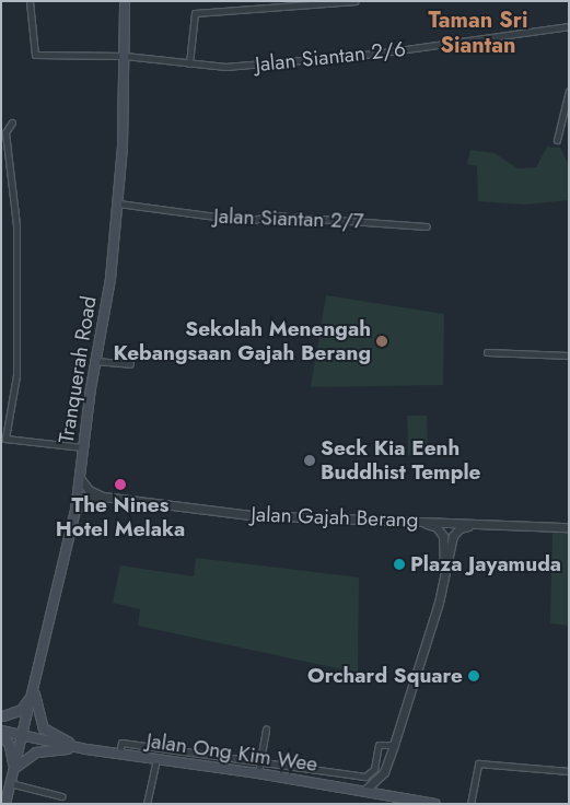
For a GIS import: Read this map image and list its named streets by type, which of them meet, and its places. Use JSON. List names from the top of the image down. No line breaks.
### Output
{"streets":{"main road":["Tranquerah Road","Jalan Ong Kim Wee"],"street":["Jalan Siantan 2/6","Jalan Siantan 2/7","Jalan Gajah Berang"]},"crossings":[["Jalan Siantan 2/6","Tranquerah Road"],["Jalan Siantan 2/7","Tranquerah Road"],["Tranquerah Road","Jalan Gajah Berang"],["Tranquerah Road","Jalan Ong Kim Wee"]],"districts":["Taman Sri Siantan"],"places":["Sekolah Menengah Kebangsaan Gajah Berang","Seck Kia Eenh Buddhist Temple","The Nines Hotel Melaka","Plaza Jayamuda","Orchard Square"]}
